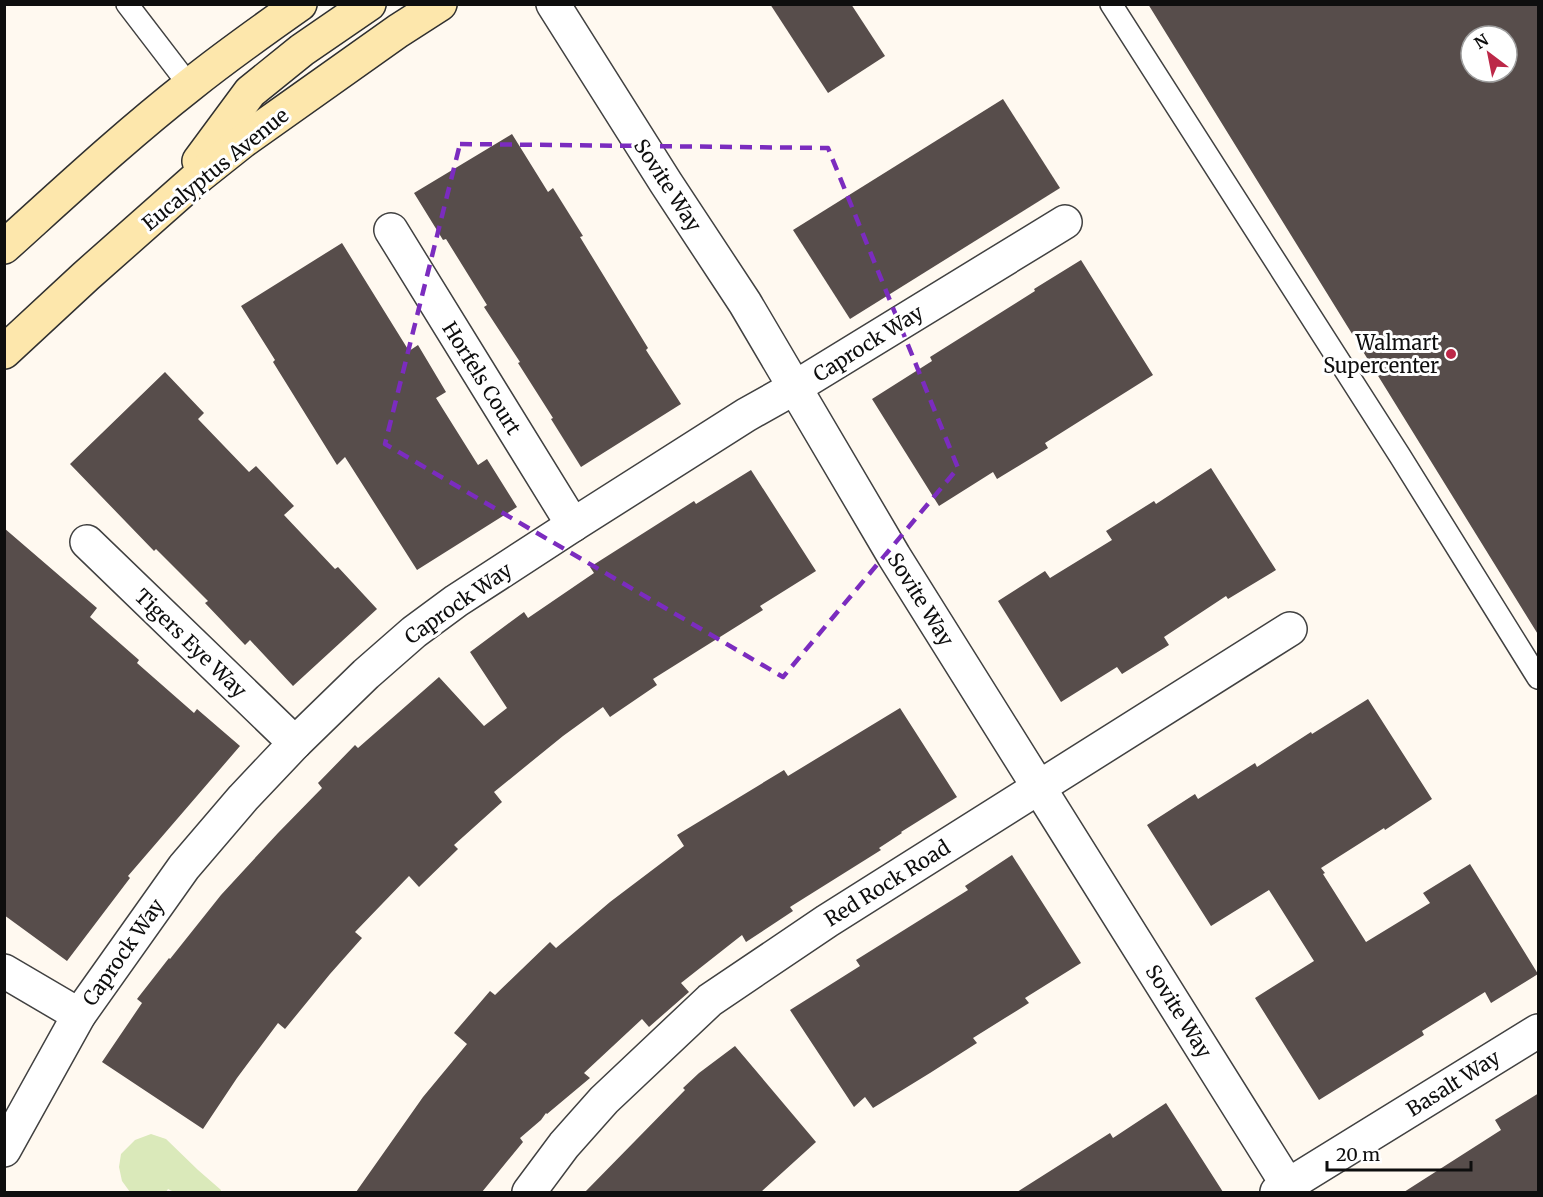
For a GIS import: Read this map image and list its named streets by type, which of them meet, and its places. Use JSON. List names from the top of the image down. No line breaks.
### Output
{"streets":{"main road":["Eucalyptus Avenue"],"street":["Sovite Way","Caprock Way","Horfels Court","Tigers Eye Way","Red Rock Road","Basalt Way"]},"crossings":[["Sovite Way","Caprock Way"],["Sovite Way","Red Rock Road"],["Sovite Way","Basalt Way"],["Caprock Way","Horfels Court"],["Caprock Way","Tigers Eye Way"]],"places":["Walmart Supercenter"],"scale_bar":"20 m","north":"top left"}
